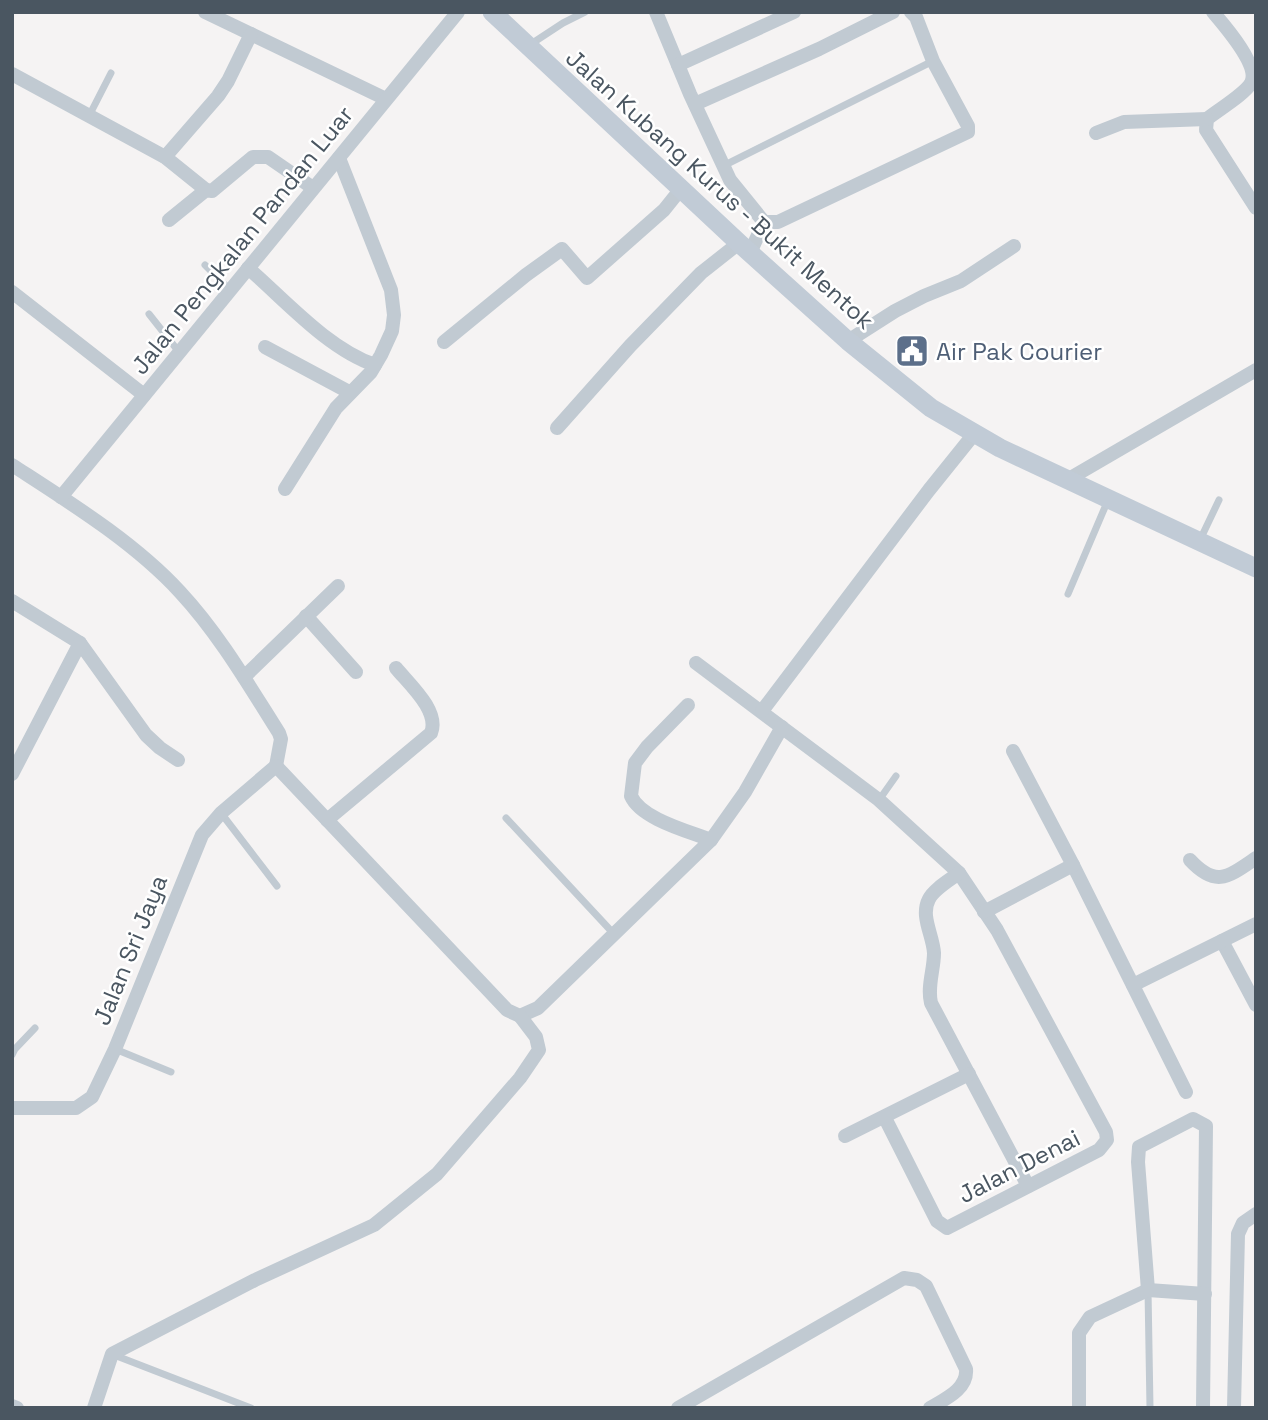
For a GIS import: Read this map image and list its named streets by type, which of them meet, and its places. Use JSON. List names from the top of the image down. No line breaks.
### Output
{"streets":{"main road":["Jalan Kubang Kurus - Bukit Mentok"],"street":["Jalan Pengkalan Pandan Luar","Jalan Sri Jaya","Jalan Denai"]},"places":{"public building":["Air Pak Courier"]}}
